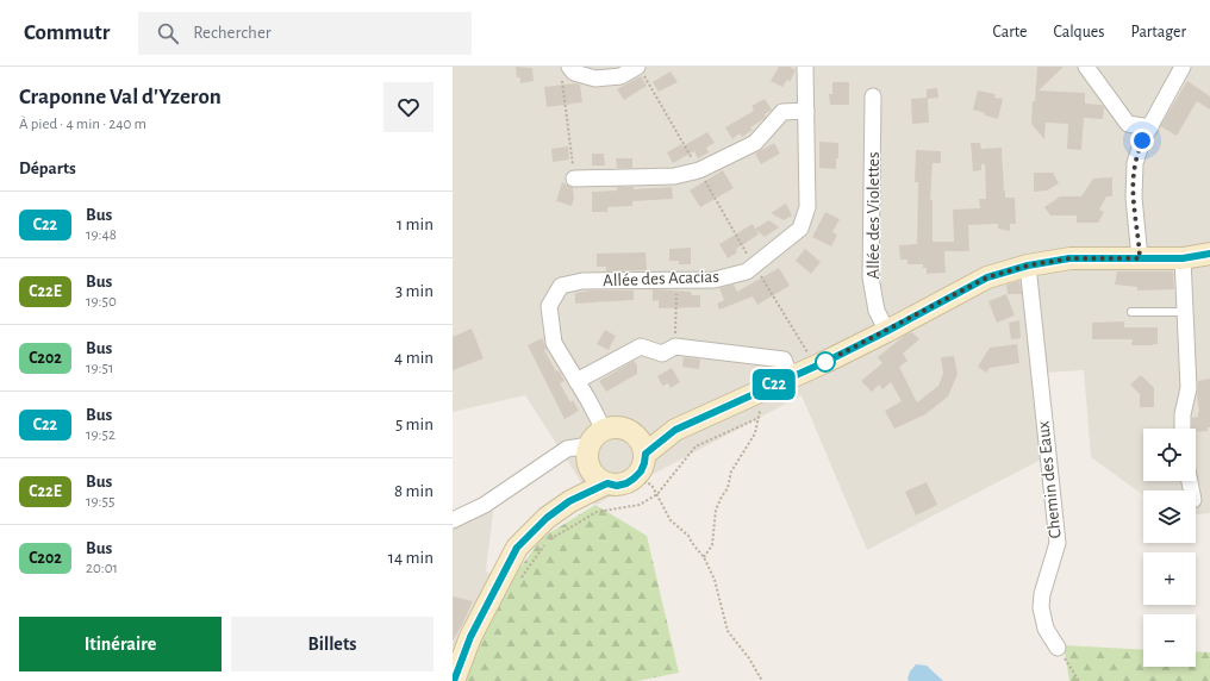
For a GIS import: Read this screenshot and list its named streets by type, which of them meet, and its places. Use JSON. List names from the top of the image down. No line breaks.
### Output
{"streets":{"street":["Allée des Violettes","Allée des Acacias","Chemin des Eaux"]},"lines":["bus line C22"],"page":{"header":"Commutr","search":"Rechercher","nav":["Carte","Calques","Partager"],"heading":[["Craponne Val d'Yzeron","À pied · 4 min · 240 m"],"Départs"],"on_map":"C22","list":[{"mark":"C22","name":"Bus","note":"19:48","value":"1 min"},{"mark":"C22E","name":"Bus","note":"19:50","value":"3 min"},{"mark":"C202","name":"Bus","note":"19:51","value":"4 min"},{"mark":"C22","name":"Bus","note":"19:52","value":"5 min"},{"mark":"C22E","name":"Bus","note":"19:55","value":"8 min"},{"mark":"C202","name":"Bus","note":"20:01","value":"14 min"}],"map_buttons":["+","−"],"buttons":["Itinéraire","Billets"]}}
